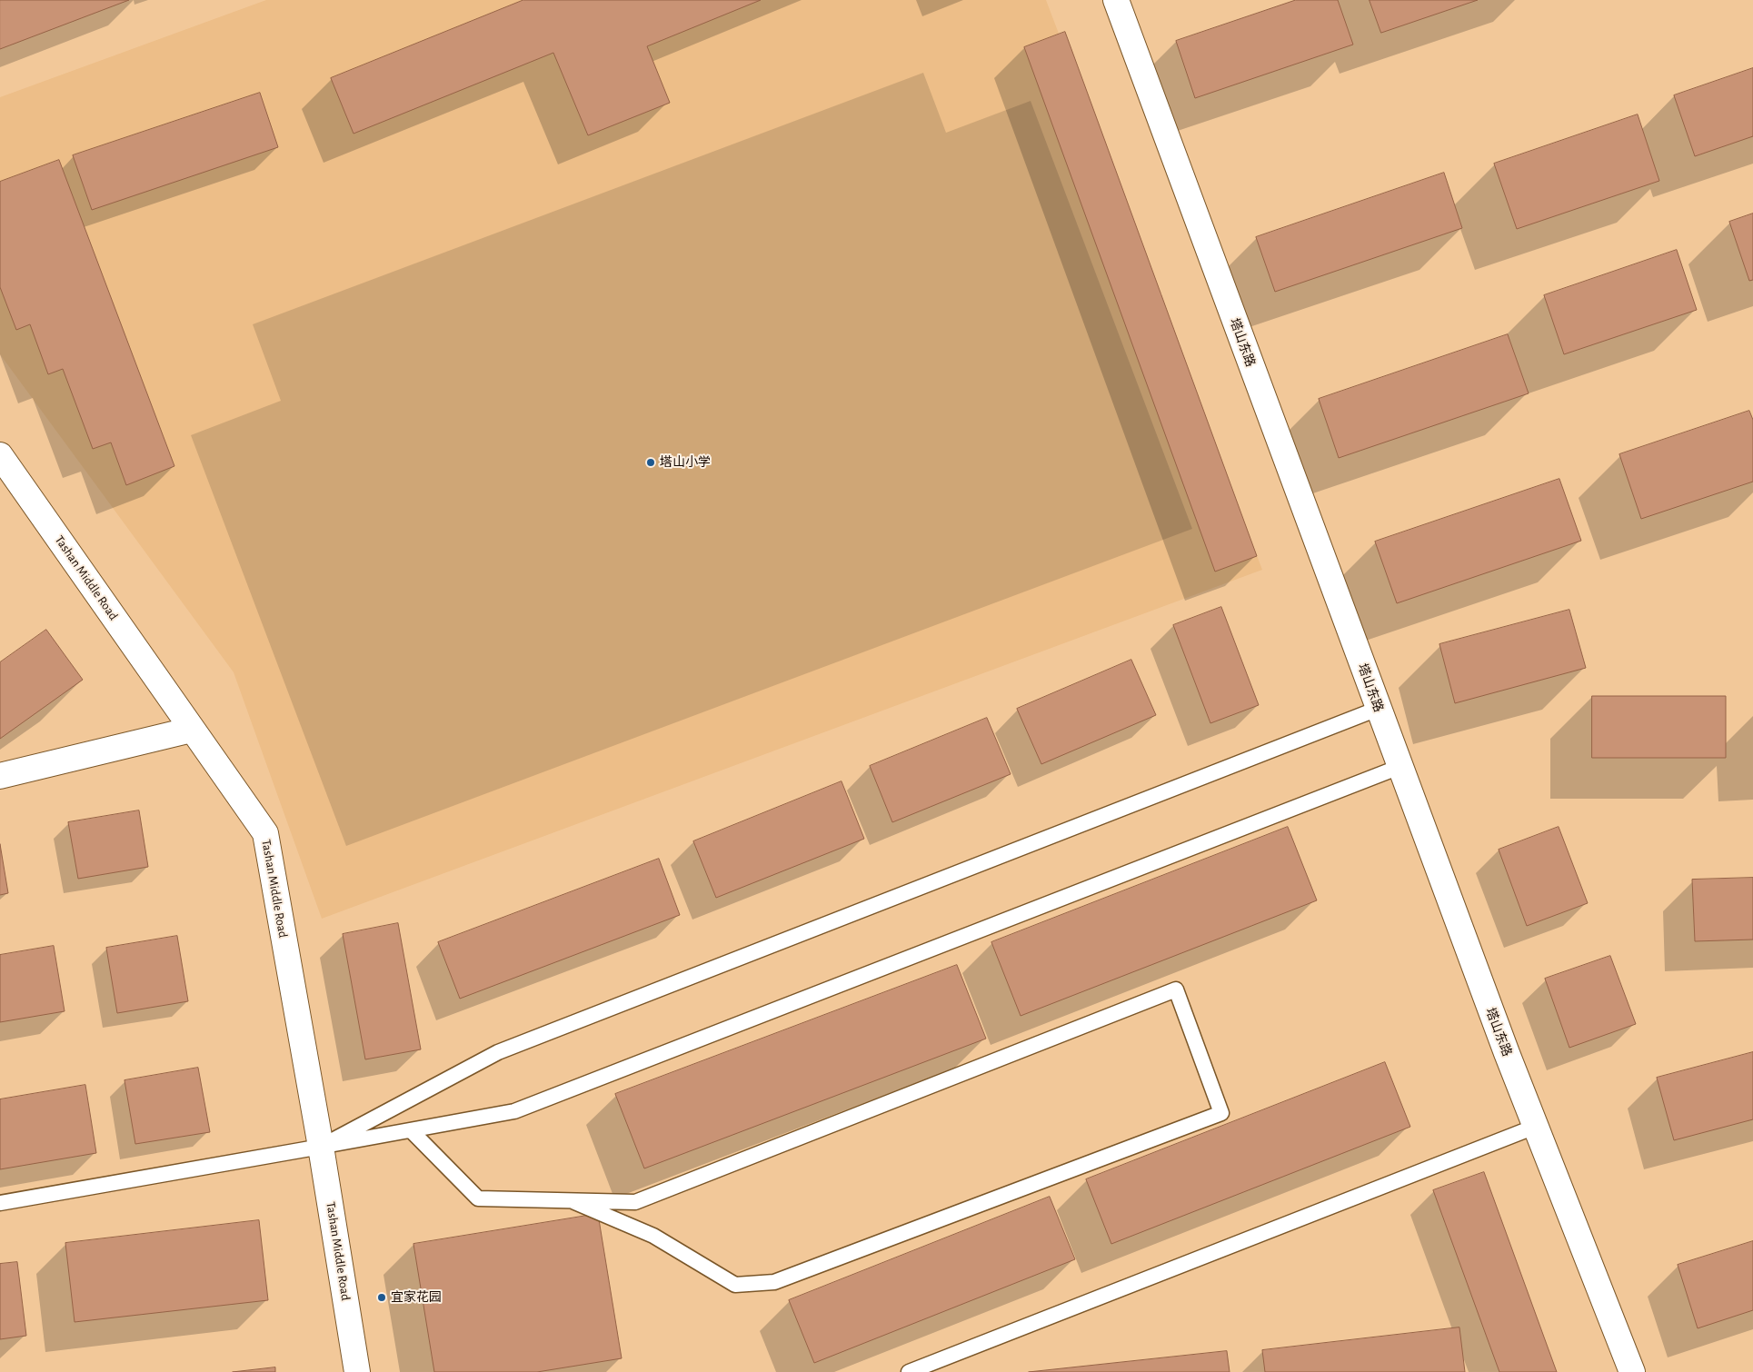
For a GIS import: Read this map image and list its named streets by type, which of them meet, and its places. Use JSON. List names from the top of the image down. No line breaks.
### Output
{"streets":{"street":["塔山东路","Tashan Middle Road"]},"places":["塔山小学","宜家花园"]}
